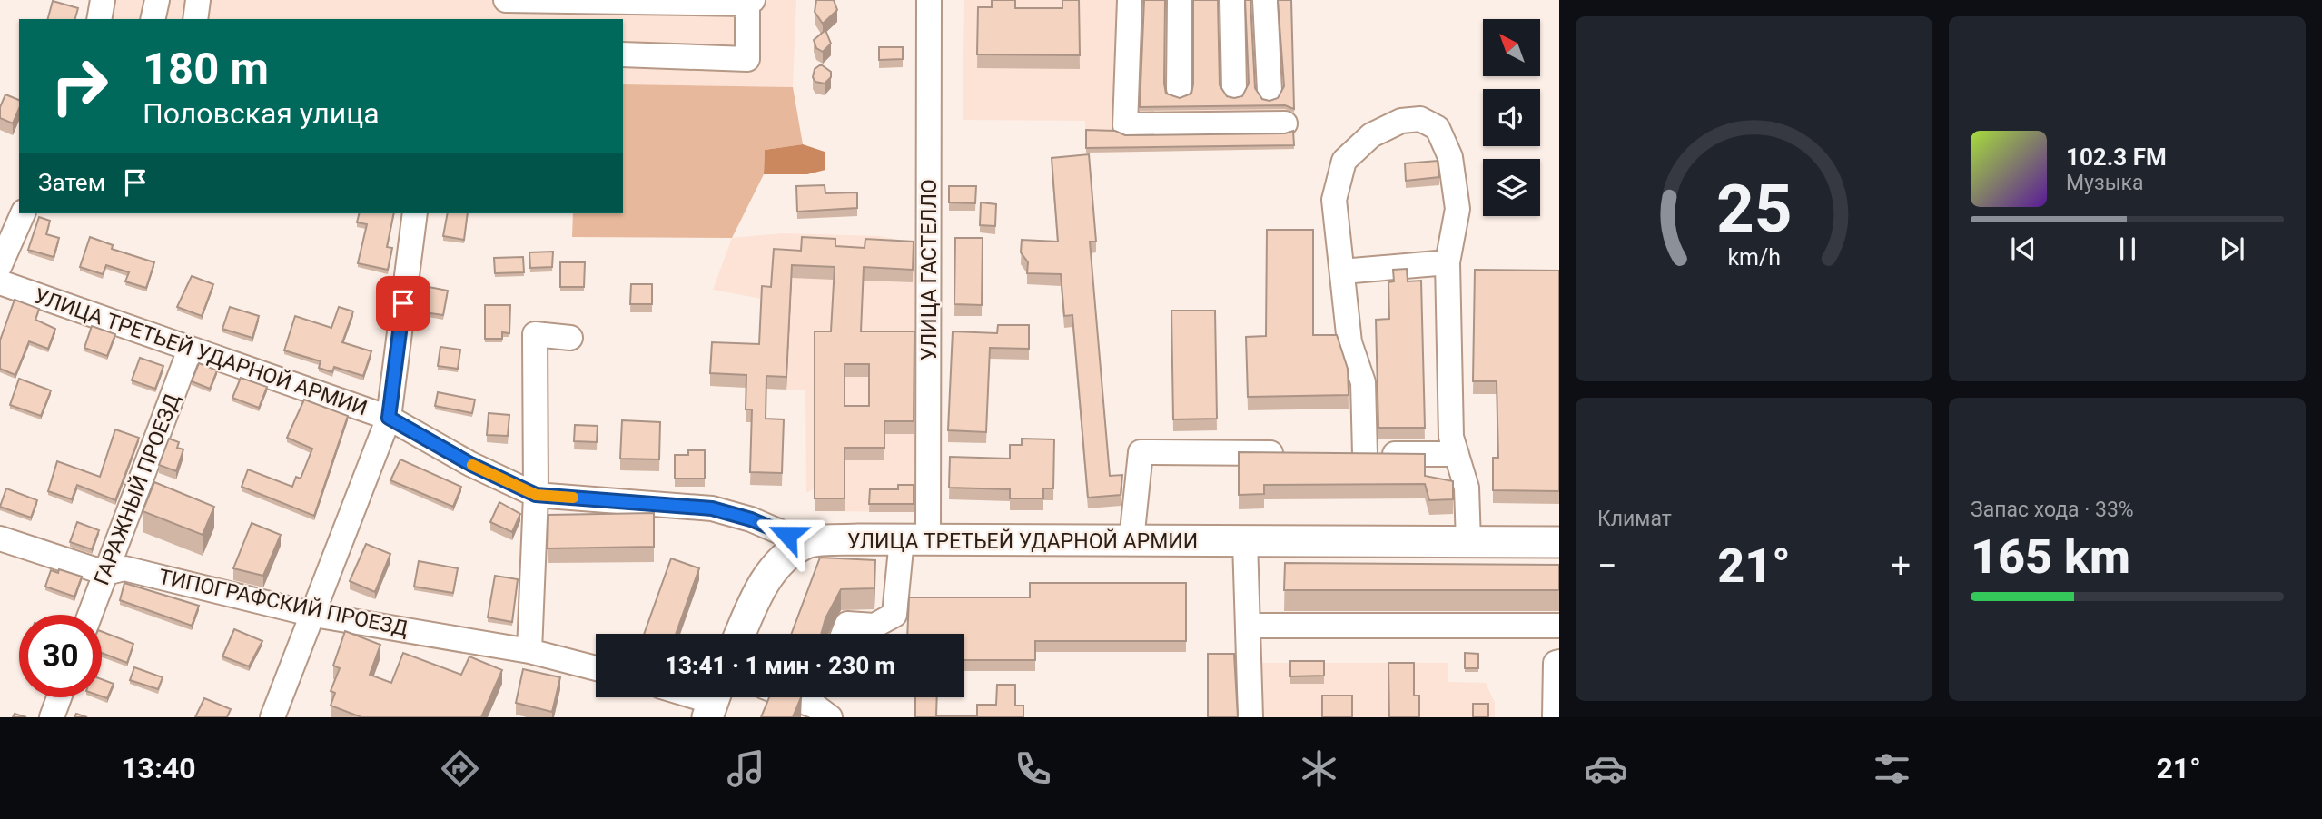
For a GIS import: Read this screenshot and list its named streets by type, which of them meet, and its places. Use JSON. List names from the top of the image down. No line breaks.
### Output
{"streets":{"main road":["УЛИЦА ТРЕТЬЕЙ УДАРНОЙ АРМИИ"],"street":["УЛИЦА ГАСТЕЛЛО","ГАРАЖНЫЙ ПРОЕЗД","ТИПОГРАФСКИЙ ПРОЕЗД"]},"crossings":[["УЛИЦА ГАСТЕЛЛО","УЛИЦА ТРЕТЬЕЙ УДАРНОЙ АРМИИ"],["УЛИЦА ТРЕТЬЕЙ УДАРНОЙ АРМИИ","ГАРАЖНЫЙ ПРОЕЗД"],["ГАРАЖНЫЙ ПРОЕЗД","ТИПОГРАФСКИЙ ПРОЕЗД"]],"north":"top left","page":{"turn":["180 m","Половская улица"],"song":["102.3 FM","Музыка"],"then":"Затем","tile":["Климат",["Запас хода · 33%","165 km"]],"heat":["−","21°","+"],"limit":"30","trip":"13:41 · 1 мин · 230 m","tabs":["13:40","21°"],"gauge":["25","km/h"]}}
